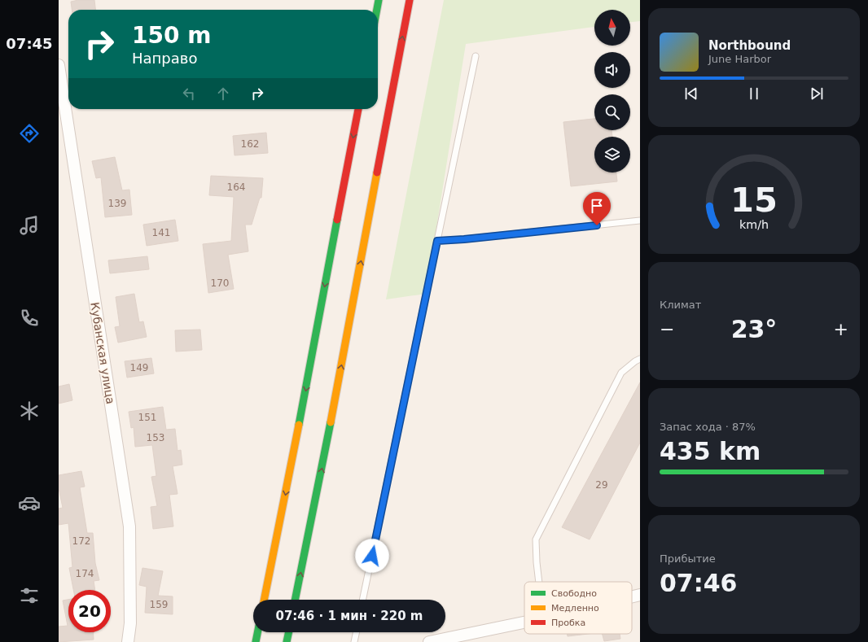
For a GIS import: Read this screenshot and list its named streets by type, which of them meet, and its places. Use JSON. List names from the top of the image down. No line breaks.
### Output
{"streets":{"street":["Кубанская улица"]},"house_numbers":["162","164","139","141","170","149","151","153","29","172","174","159"],"legend":["Свободно","Медленно","Пробка"],"north":"top","page":{"tabs":"07:45","turn":["150 m","Направо"],"song":["Northbound","June Harbor"],"tile":["Климат",["Запас хода · 87%","435 km"],["Прибытие","07:46"]],"heat":["−","23°","+"],"limit":"20","trip":"07:46 · 1 мин · 220 m","gauge":["15","km/h"]}}
